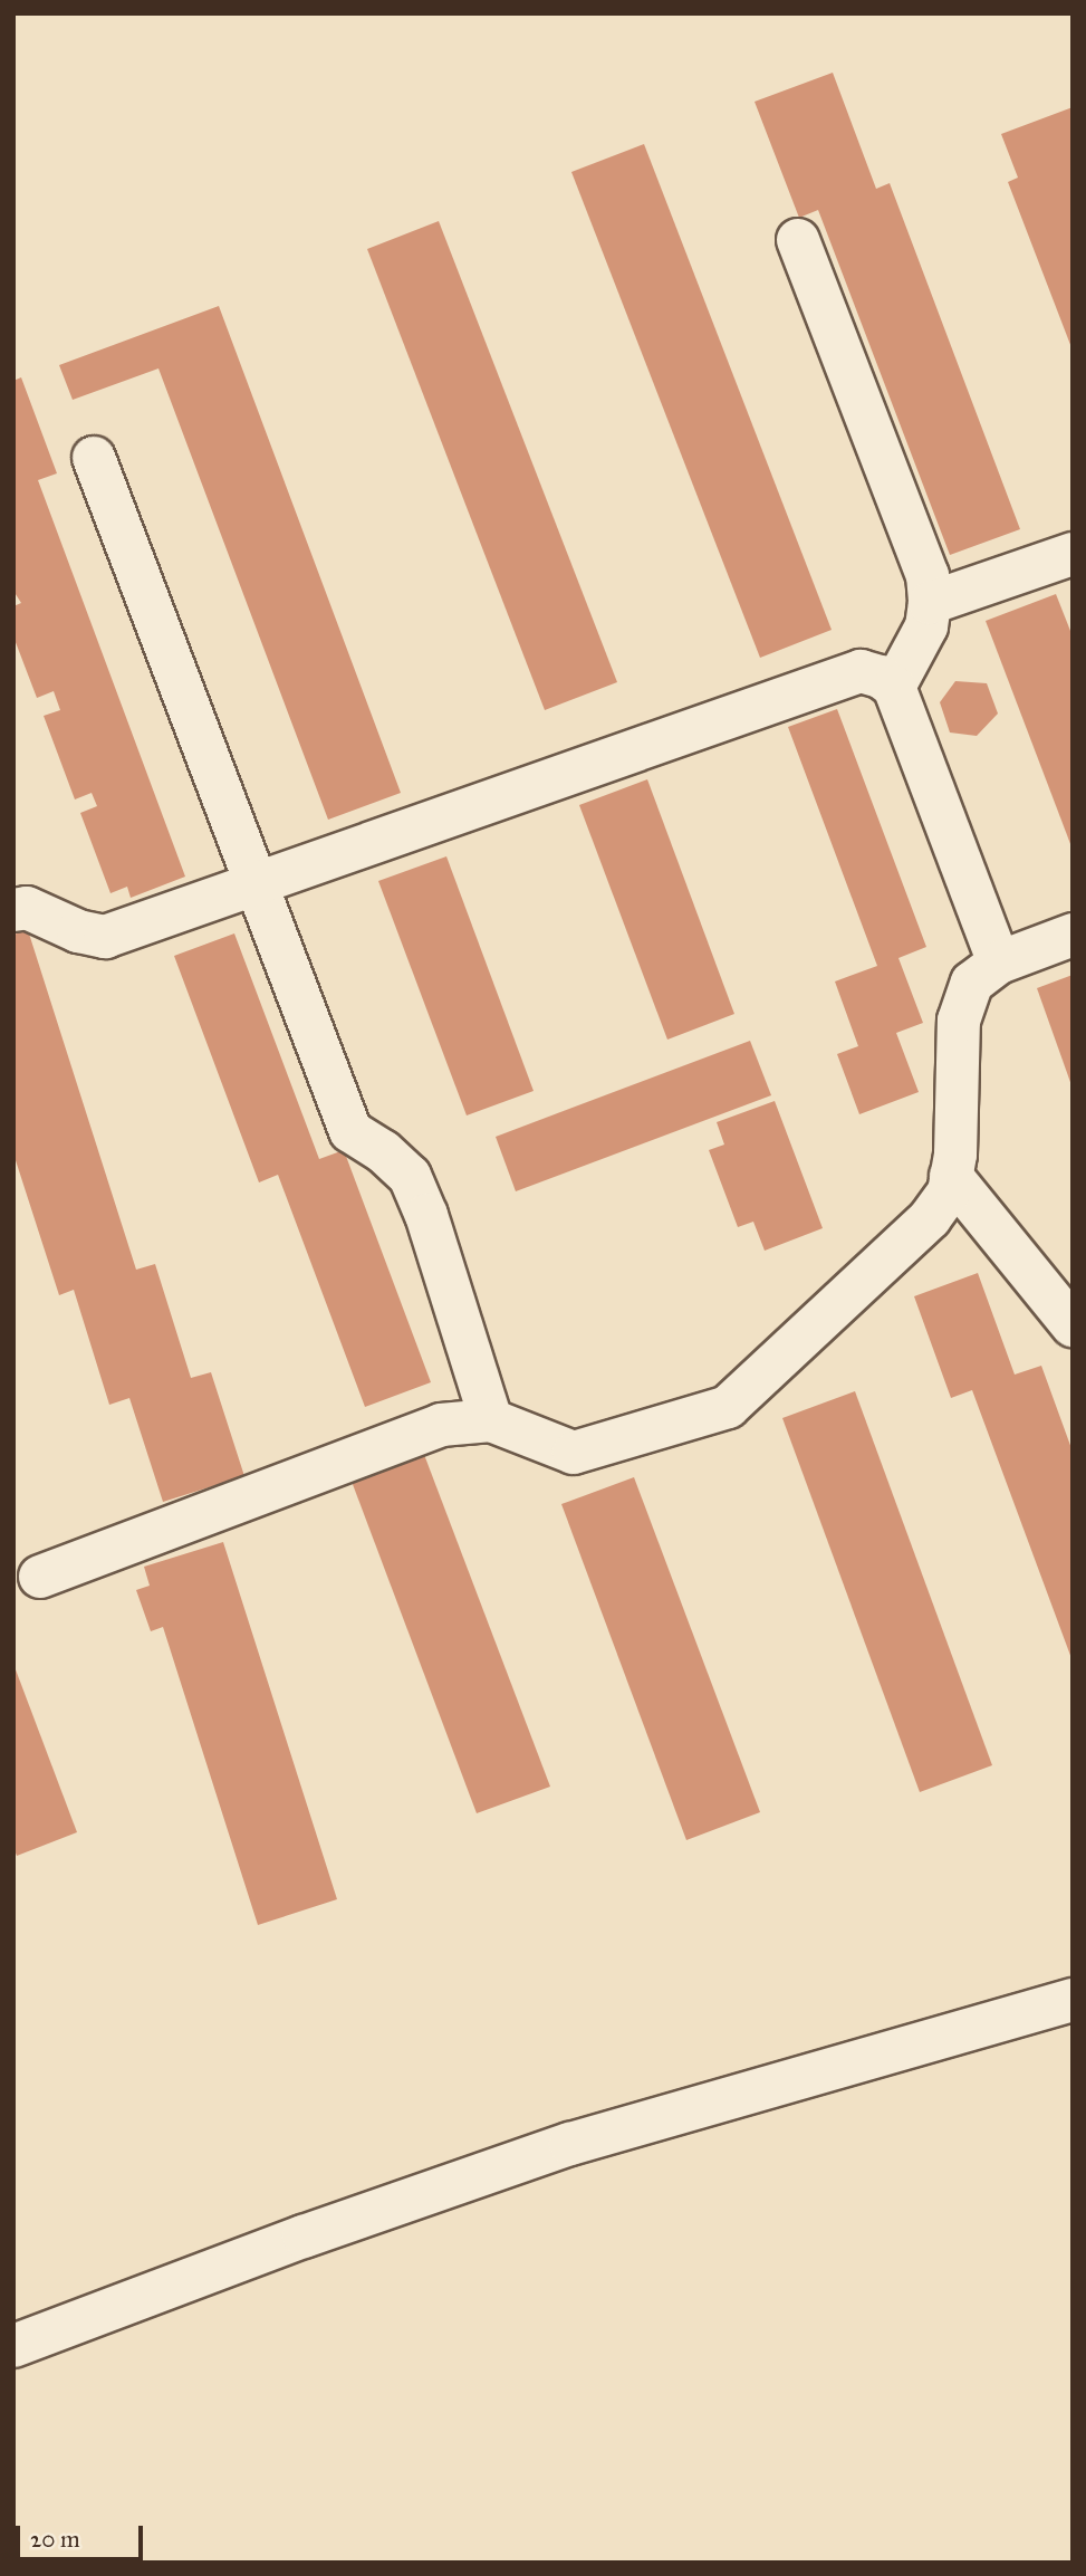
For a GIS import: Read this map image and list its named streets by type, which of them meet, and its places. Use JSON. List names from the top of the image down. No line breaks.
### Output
{"scale_bar":"20 m"}
